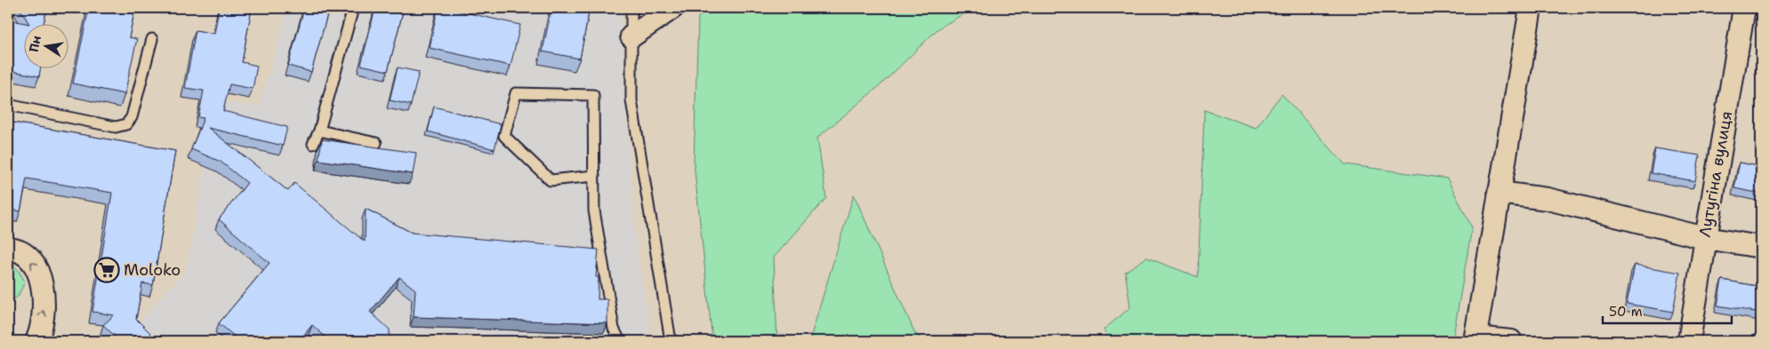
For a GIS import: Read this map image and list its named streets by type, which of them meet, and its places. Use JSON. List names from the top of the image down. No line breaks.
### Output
{"streets":{"street":["Лутугіна вулиця"]},"places":{"supermarket":["Moloko"]},"scale_bar":"50 m","north":"left"}
